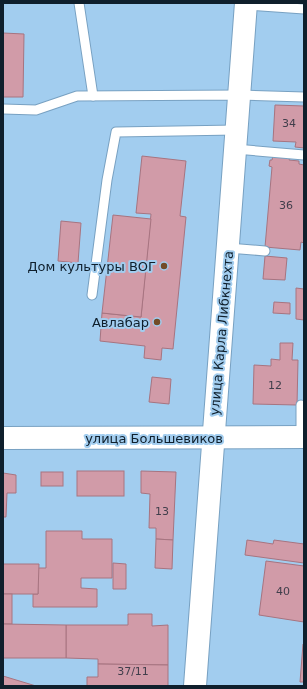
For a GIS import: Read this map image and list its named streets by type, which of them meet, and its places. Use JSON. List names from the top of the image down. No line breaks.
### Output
{"streets":{"street":["улица Карла Либкнехта","улица Большевиков"]},"crossings":[["улица Карла Либкнехта","улица Большевиков"]],"places":["Дом культуры ВОГ","Авлабар"],"house_numbers":["34","36","12","13","40","37/11"]}
